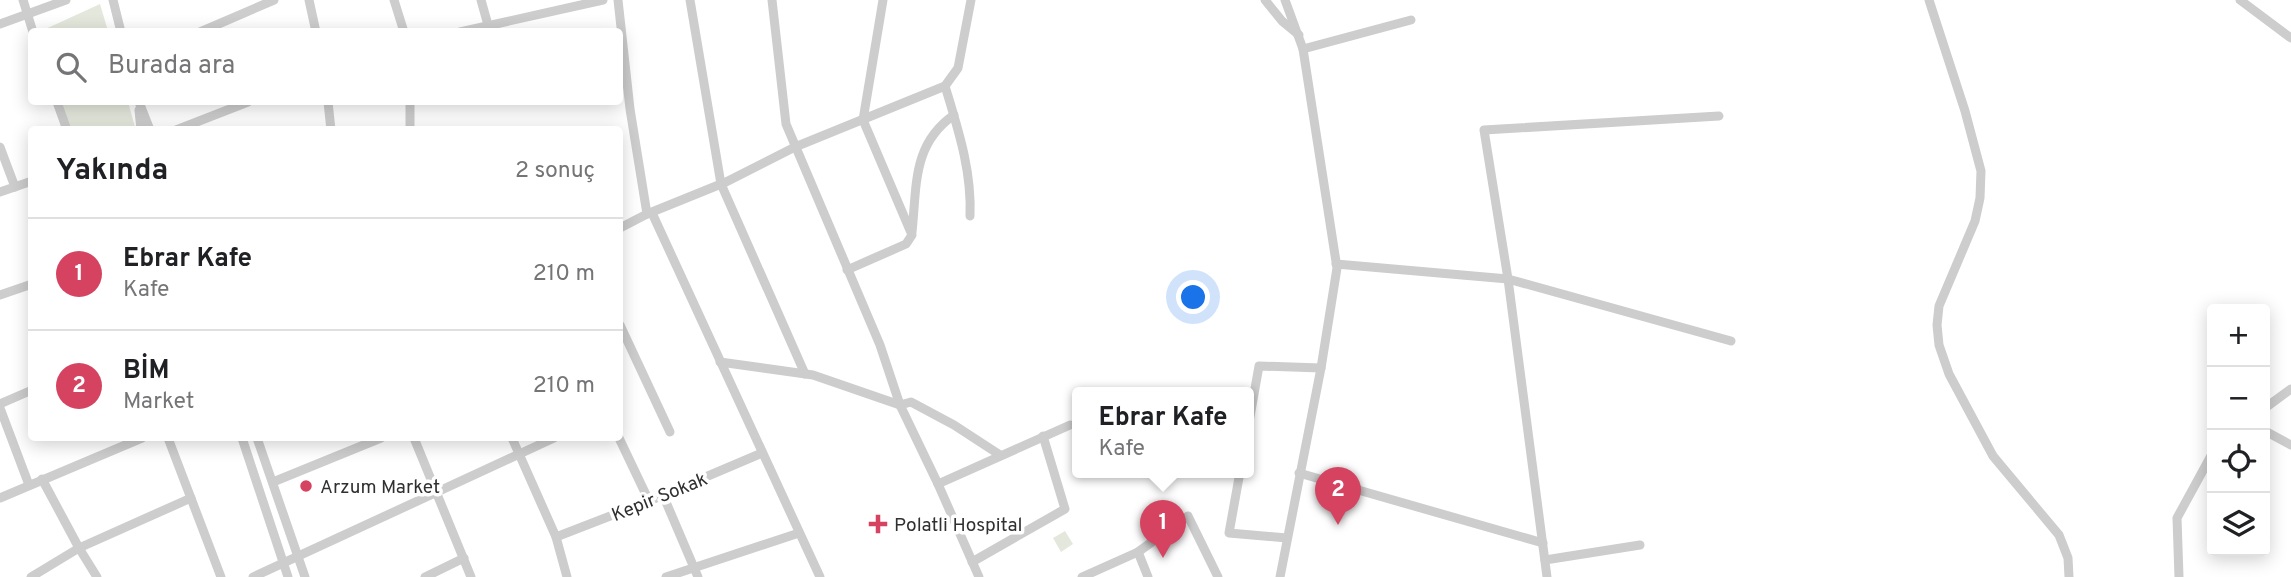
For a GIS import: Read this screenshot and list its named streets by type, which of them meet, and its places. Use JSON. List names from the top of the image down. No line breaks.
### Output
{"streets":{"street":["Kepir Sokak"]},"places":{"other":["Arzum Market"],"health":["Polatli Hospital"]},"page":{"search":"Burada ara","heading":["Yakında","2 sonuç"],"list":[{"mark":"1","name":"Ebrar Kafe","note":"Kafe","value":"210 m"},{"mark":"2","name":"BİM","note":"Market","value":"210 m"}],"map_buttons":["+","−"],"popup":["Ebrar Kafe","Kafe"],"pins":["2","1"]}}
